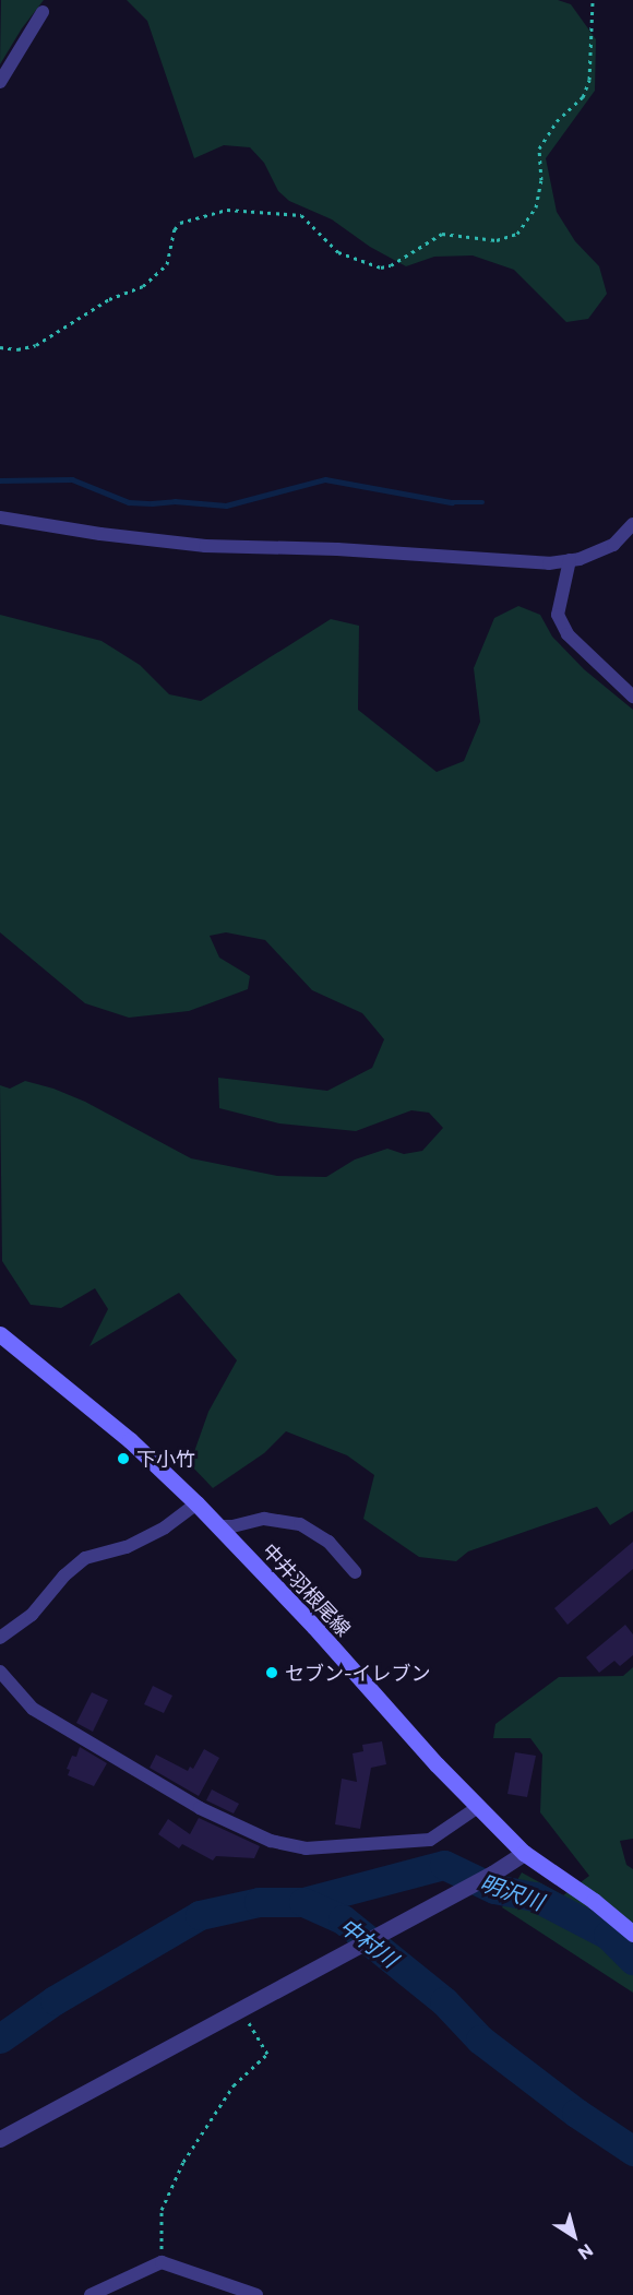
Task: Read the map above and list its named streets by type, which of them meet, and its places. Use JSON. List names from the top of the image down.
{
  "streets": {
    "main road": ["中井羽根尾線"]
  },
  "water": ["明沢川", "中村川"],
  "places": ["下小竹", "セブン-イレブン"],
  "north": "bottom right"
}
